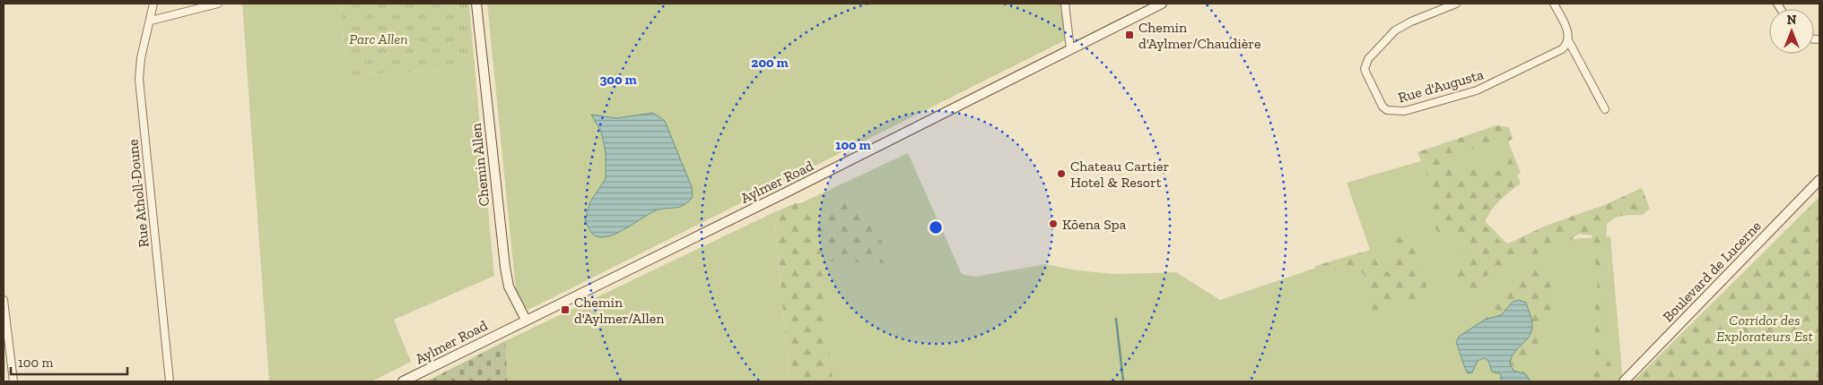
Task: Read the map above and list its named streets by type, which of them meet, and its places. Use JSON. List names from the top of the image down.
{
  "streets": {
    "main road": ["Chemin Allen", "Aylmer Road", "Boulevard de Lucerne"],
    "street": ["Rue d'Augusta", "Rue Atholl-Doune"]
  },
  "crossings": [
    ["Chemin Allen", "Aylmer Road"]
  ],
  "parks": ["Parc Allen", "Corridor des Explorateurs Est"],
  "places": {
    "transit": ["Chemin d'Aylmer/Chaudière", "Chemin d'Aylmer/Allen"],
    "other": ["Chateau Cartier Hotel & Resort", "Kōena Spa"]
  },
  "scale_bar": "100 m",
  "north": "top",
  "rings": ["200 m", "300 m", "100 m"]
}
